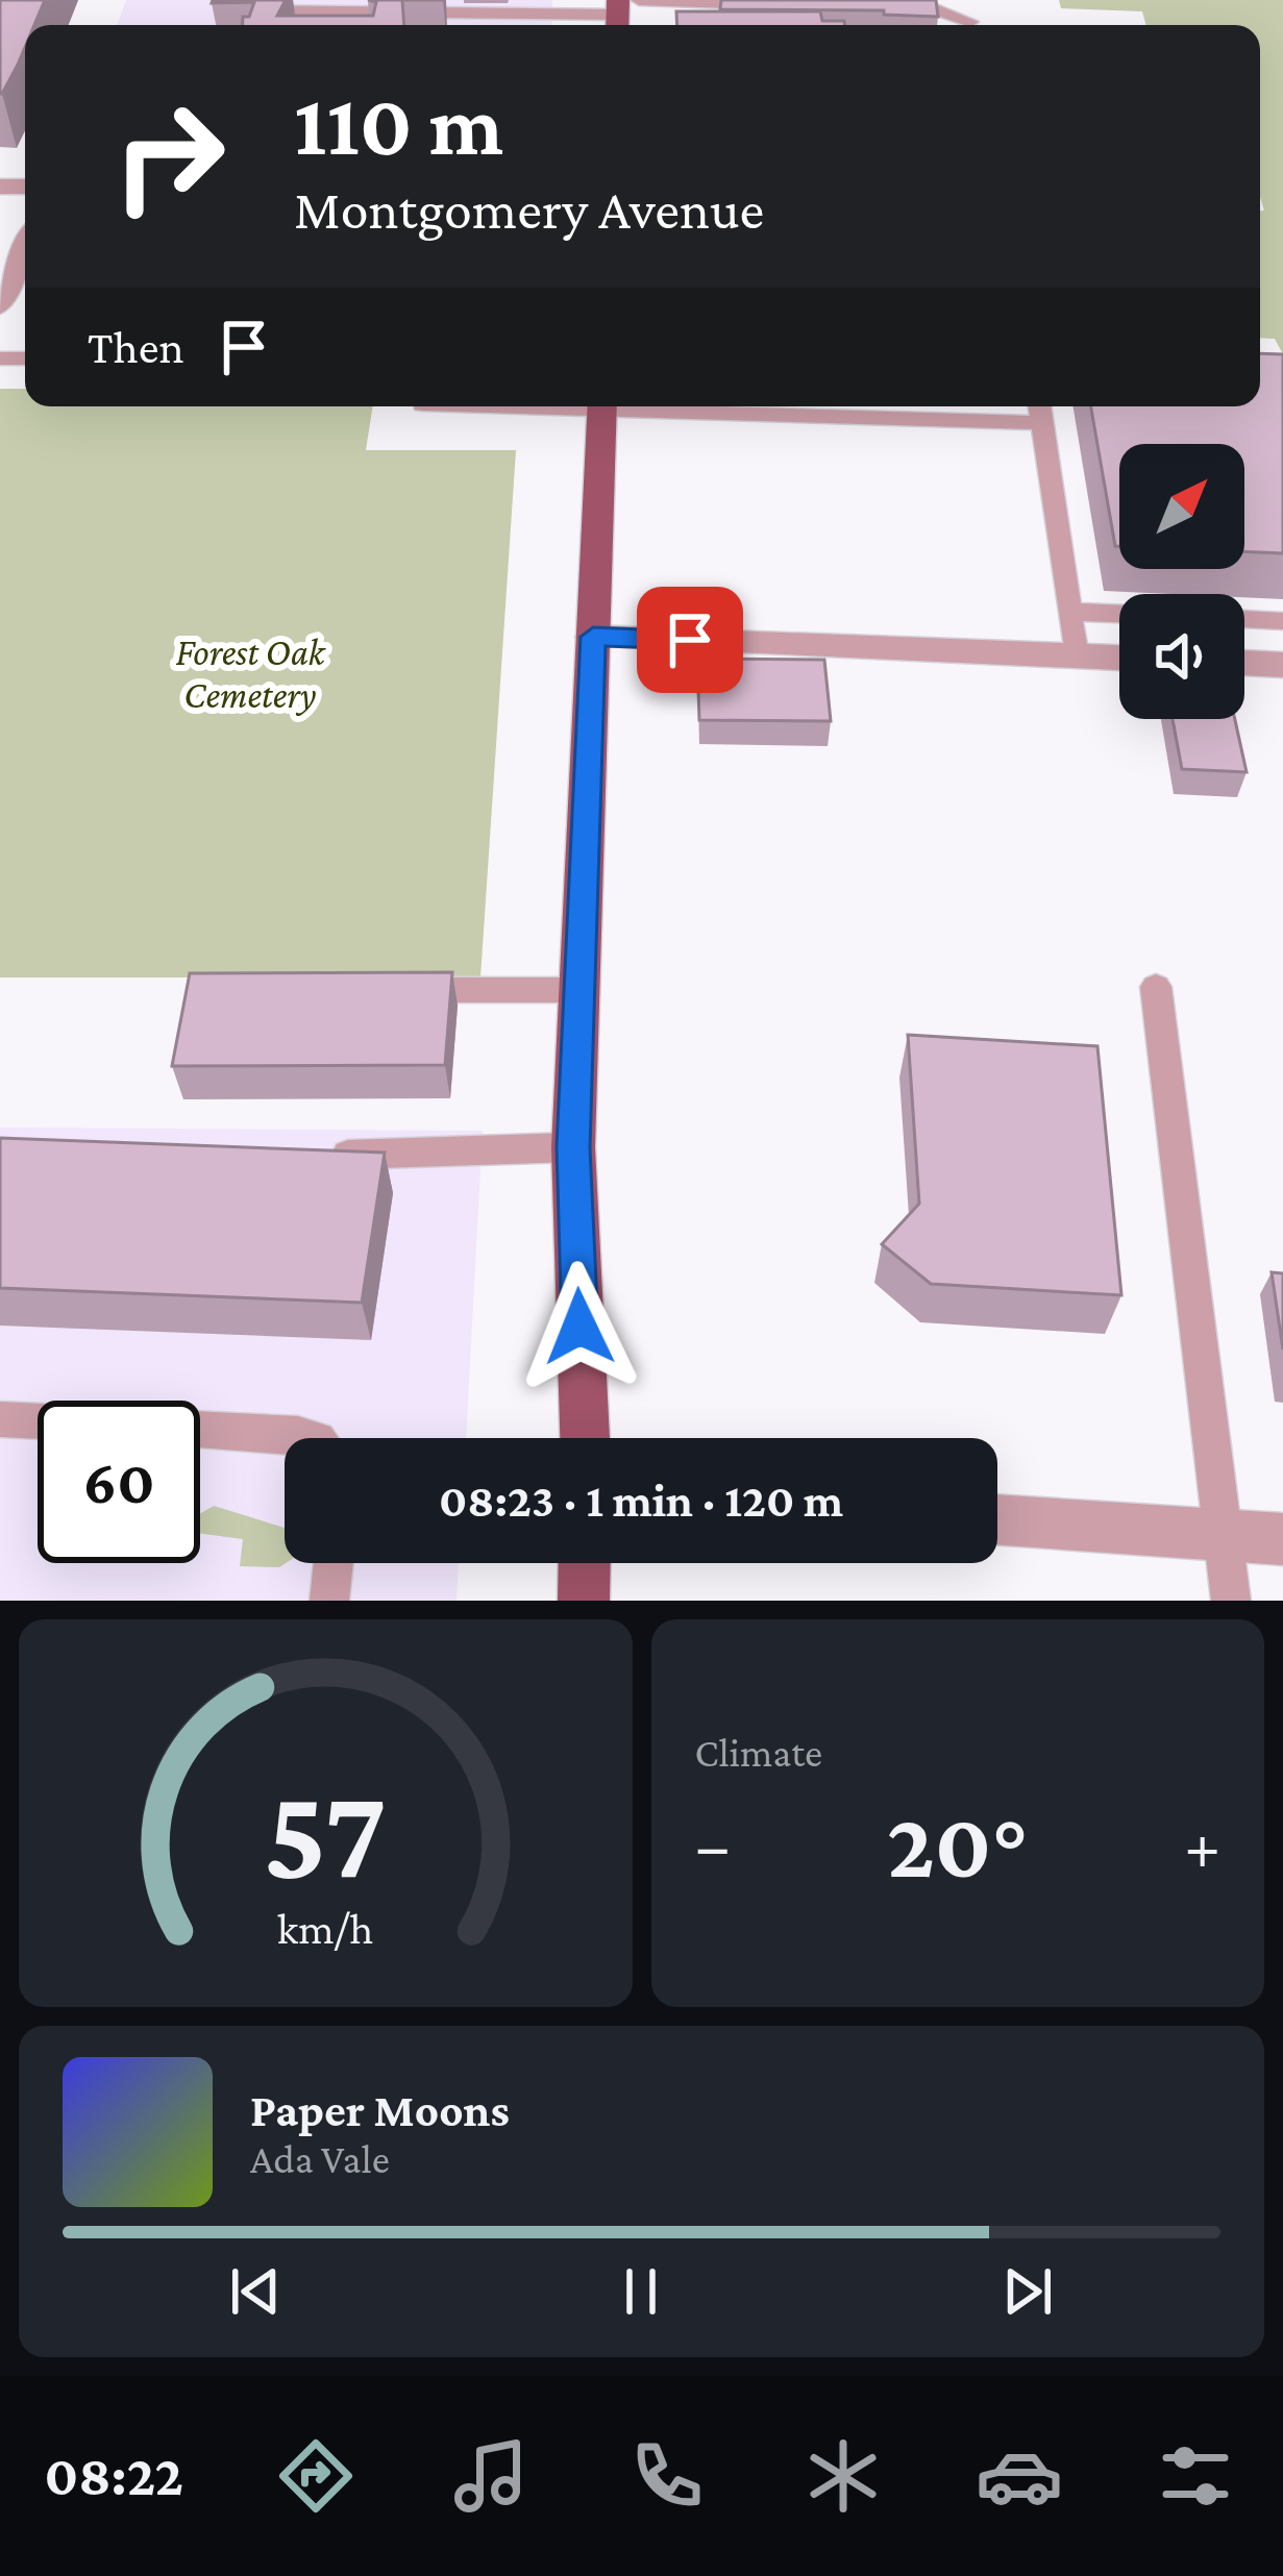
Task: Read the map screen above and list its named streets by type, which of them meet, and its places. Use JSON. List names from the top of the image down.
{
  "parks": ["Forest Oak Cemetery"],
  "north": "top right",
  "page": {
    "turn": ["110 m", "Montgomery Avenue"],
    "then": "Then",
    "limit": "60",
    "trip": "08:23 · 1 min · 120 m",
    "tile": "Climate",
    "heat": ["−", "20°", "+"],
    "song": ["Paper Moons", "Ada Vale"],
    "tabs": "08:22",
    "gauge": ["57", "km/h"]
  }
}
